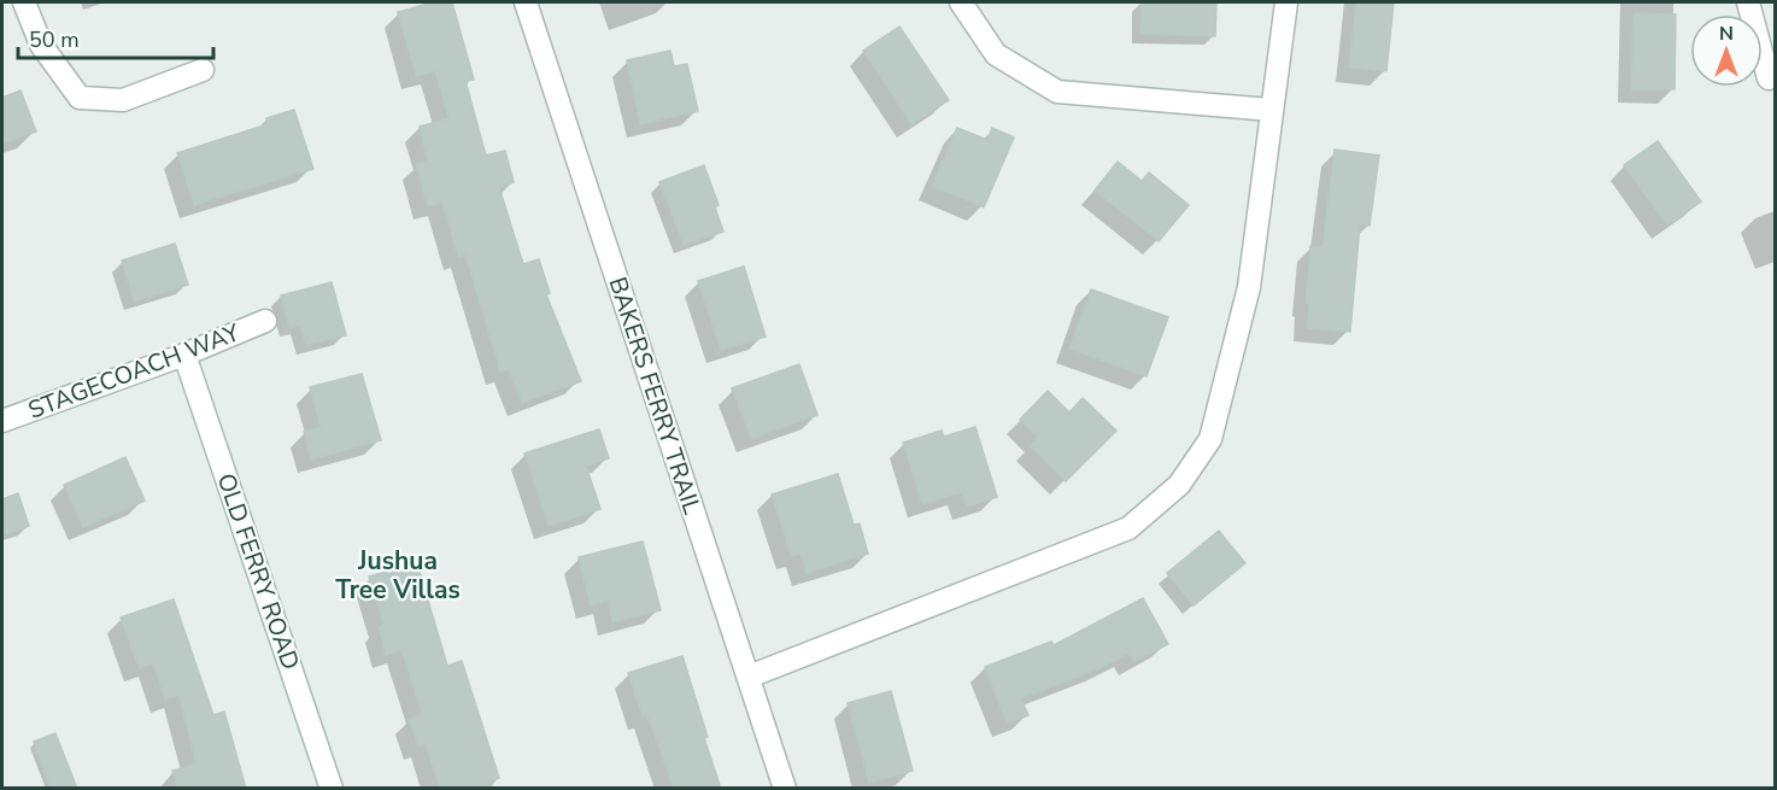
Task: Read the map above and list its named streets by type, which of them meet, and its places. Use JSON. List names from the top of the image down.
{
  "streets": {
    "street": ["STAGECOACH WAY", "BAKERS FERRY TRAIL", "OLD FERRY ROAD"]
  },
  "crossings": [
    ["STAGECOACH WAY", "OLD FERRY ROAD"]
  ],
  "districts": ["Jushua Tree Villas"],
  "scale_bar": "50 m",
  "north": "top"
}
